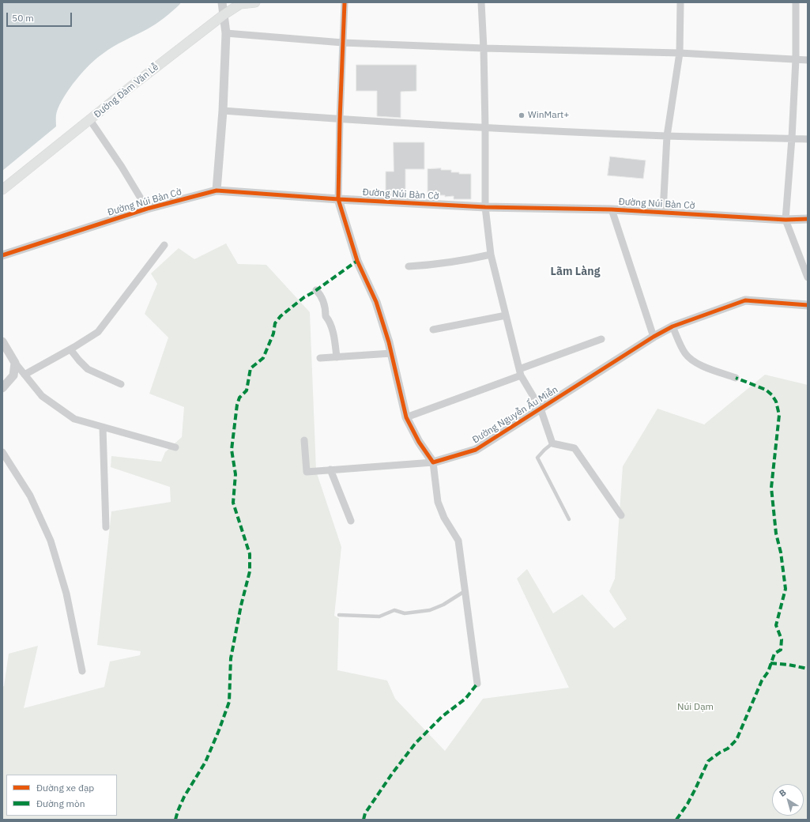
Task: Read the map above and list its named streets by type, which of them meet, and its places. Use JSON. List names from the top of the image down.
{
  "streets": {
    "main road": ["Đường Đàm Văn Lễ"],
    "street": ["Đường Núi Bàn Cờ", "Đường Nguyễn Ấu Miễn"]
  },
  "districts": ["Lãm Làng"],
  "parks": ["Núi Dạm"],
  "places": ["WinMart+"],
  "legend": ["Đường xe đạp", "Đường mòn"],
  "scale_bar": "50 m",
  "north": "top left"
}
